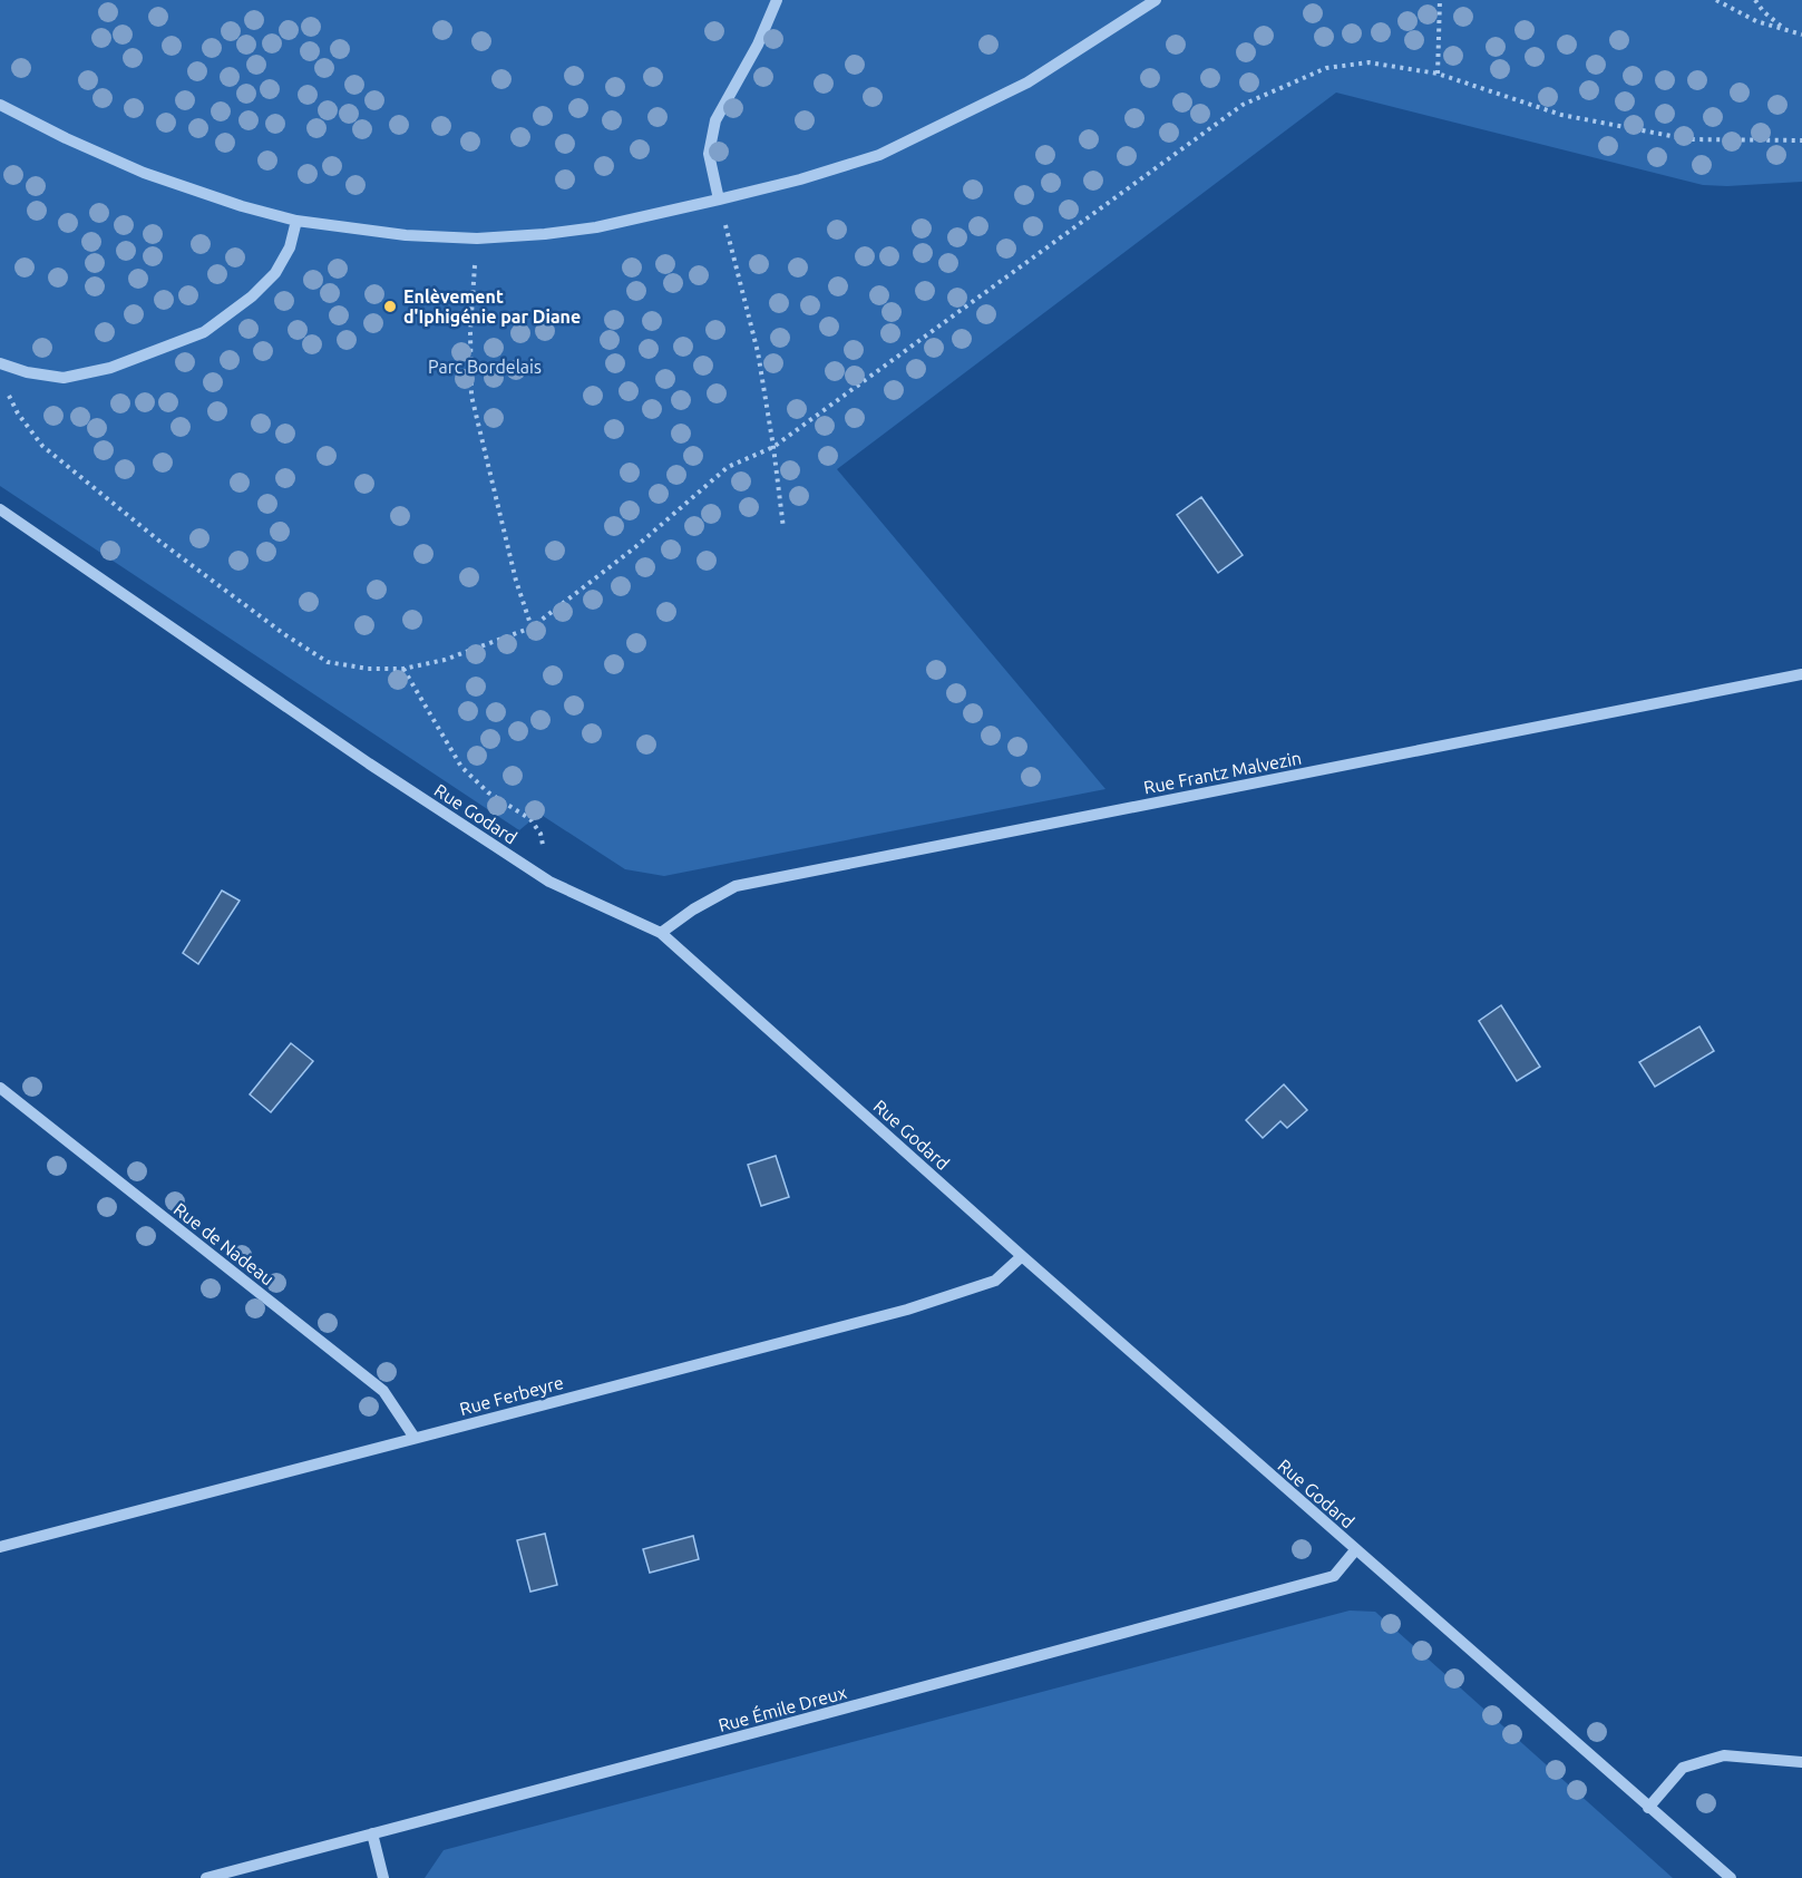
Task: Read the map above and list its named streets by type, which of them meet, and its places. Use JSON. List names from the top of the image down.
{
  "streets": {
    "street": [
      "Rue Frantz Malvezin",
      "Rue Godard",
      "Rue de Nadeau",
      "Rue Ferbeyre",
      "Rue Émile Dreux"
    ]
  },
  "crossings": [
    ["Rue Frantz Malvezin", "Rue Godard"],
    ["Rue Godard", "Rue Ferbeyre"],
    ["Rue Godard", "Rue Émile Dreux"],
    ["Rue de Nadeau", "Rue Ferbeyre"]
  ],
  "parks": ["Parc Bordelais"],
  "places": ["Enlèvement d'Iphigénie par Diane"]
}
